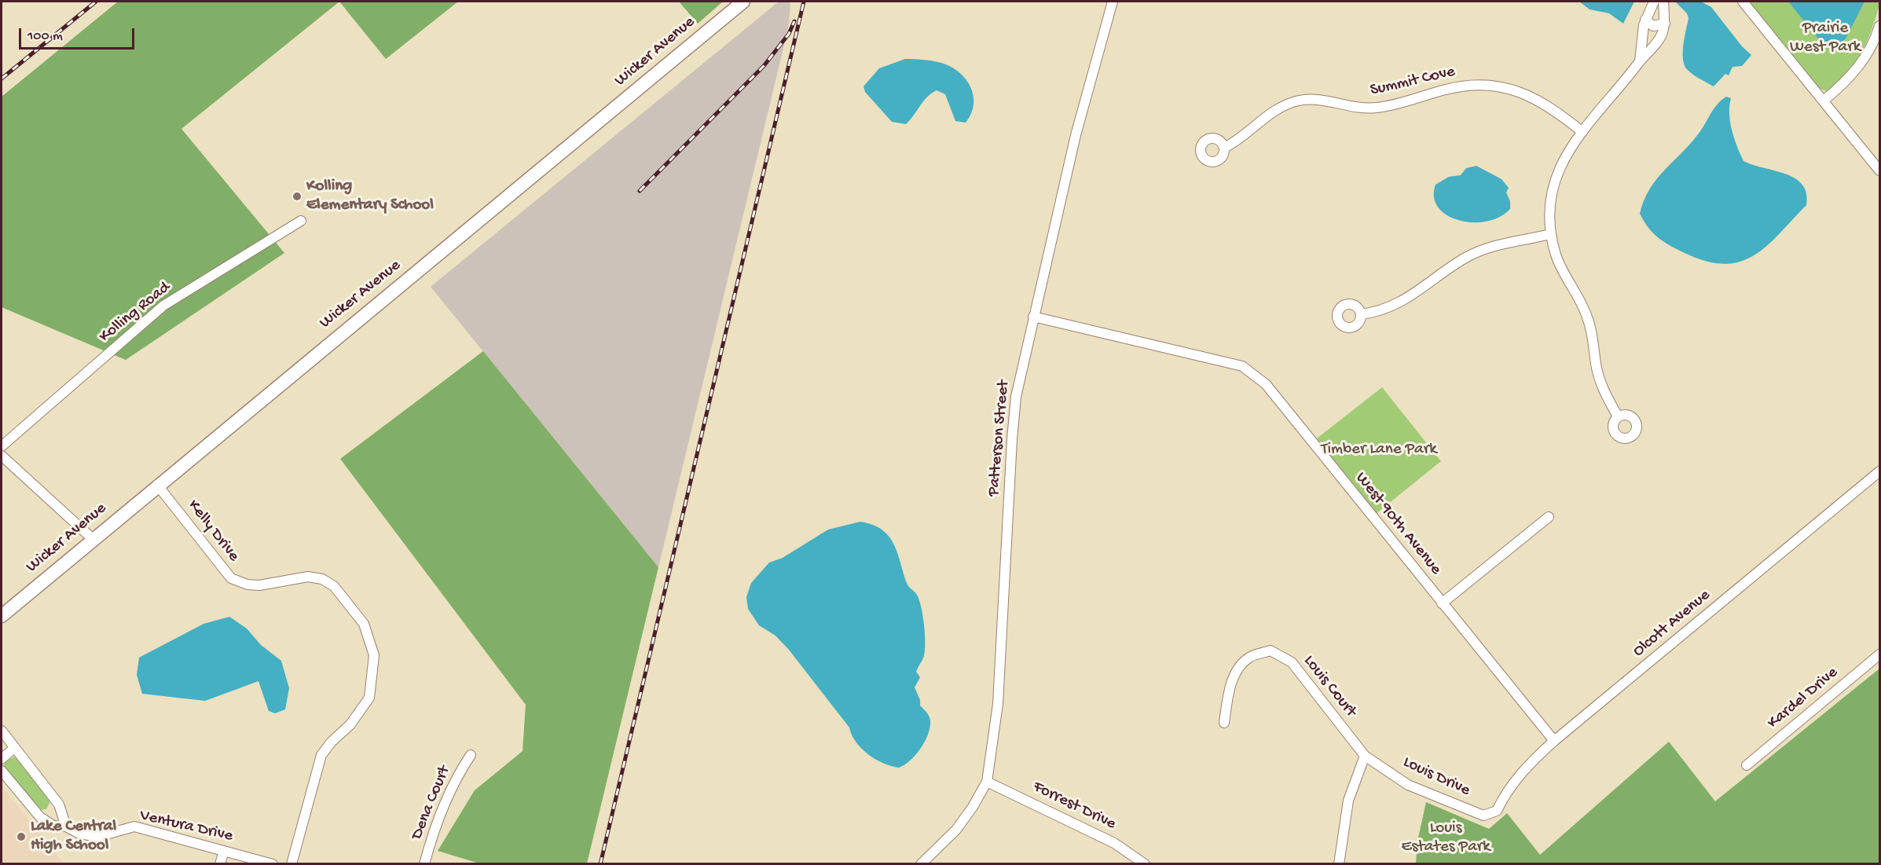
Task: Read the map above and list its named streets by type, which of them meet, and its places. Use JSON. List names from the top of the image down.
{
  "streets": {
    "highway": ["Wicker Avenue"],
    "street": [
      "Summit Cove",
      "Kolling Road",
      "Patterson Street",
      "West 90th Avenue",
      "Kelly Drive",
      "Olcott Avenue",
      "Louis Court",
      "Kardel Drive",
      "Louis Drive",
      "Dena Court",
      "Forrest Drive",
      "Ventura Drive"
    ]
  },
  "crossings": [
    ["Wicker Avenue", "Kelly Drive"],
    ["Patterson Street", "West 90th Avenue"],
    ["Patterson Street", "Forrest Drive"],
    ["West 90th Avenue", "Olcott Avenue"],
    ["Olcott Avenue", "Louis Drive"],
    ["Louis Court", "Louis Drive"]
  ],
  "parks": ["Prairie West Park", "Timber Lane Park", "Louis Estates Park"],
  "places": ["Kolling Elementary School", "Lake Central High School"],
  "scale_bar": "100 m"
}
